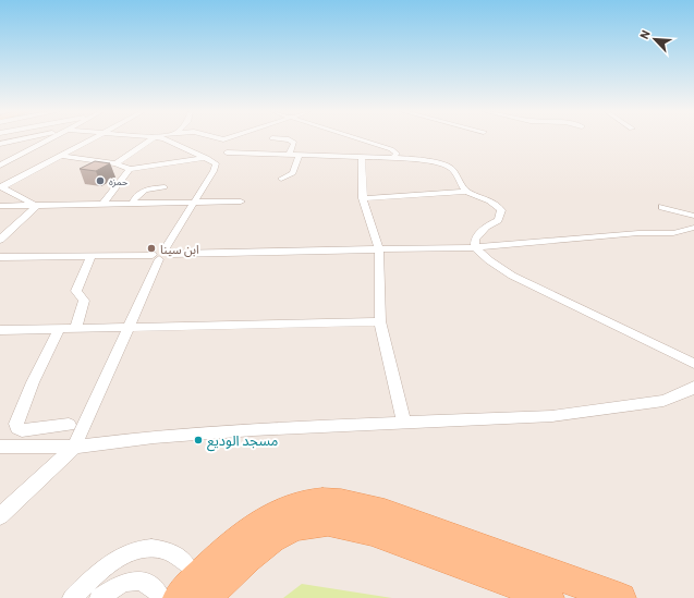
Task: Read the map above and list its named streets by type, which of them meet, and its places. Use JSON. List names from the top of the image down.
{
  "places": ["حمزه", "ابن سينا", "مسجد الوديع"],
  "north": "top left"
}
